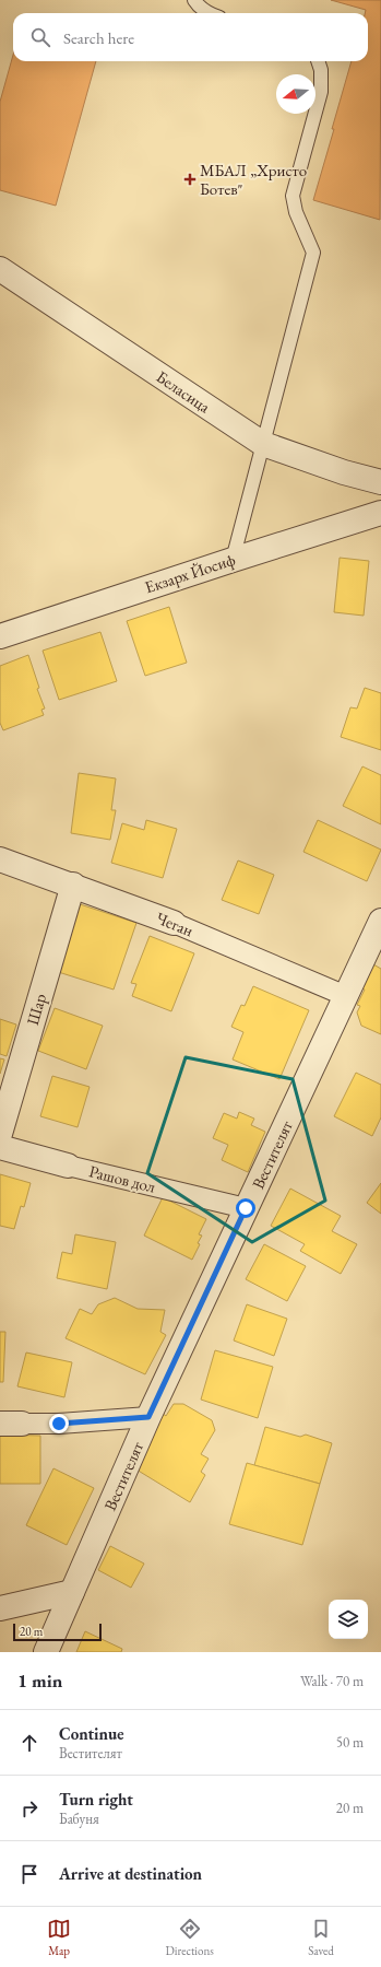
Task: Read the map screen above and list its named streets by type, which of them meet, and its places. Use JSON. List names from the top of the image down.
{
  "streets": {
    "street": [
      "Беласица",
      "Екзарх Йосиф",
      "Чеган",
      "Шар",
      "Вестителят",
      "Рашов дол"
    ]
  },
  "crossings": [
    ["Чеган", "Шар"],
    ["Чеган", "Вестителят"],
    ["Вестителят", "Рашов дол"]
  ],
  "places": {
    "health": ["МБАЛ „Христо Ботев\""]
  },
  "scale_bar": "20 m",
  "north": "left",
  "page": {
    "search": "Search here",
    "scale": "20 m",
    "heading": ["1 min", "Walk · 70 m"],
    "list": [
      ["Continue", "Вестителят", "50 m"],
      ["Turn right", "Бабуня", "20 m"],
      "Arrive at destination"
    ],
    "nav": ["Map", "Directions", "Saved"]
  }
}
